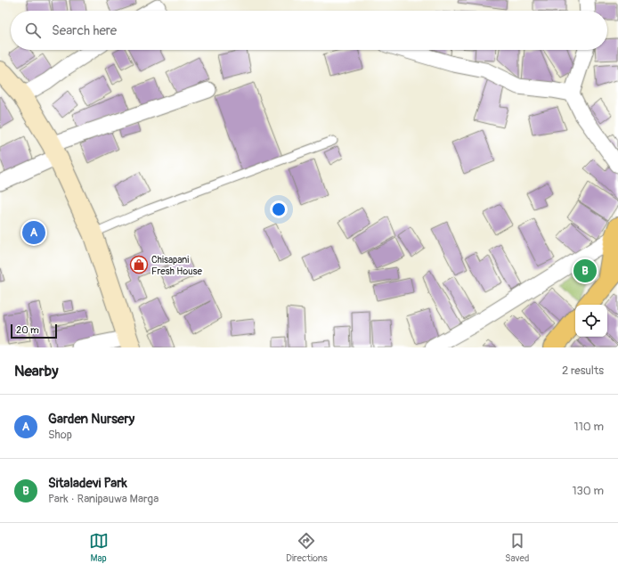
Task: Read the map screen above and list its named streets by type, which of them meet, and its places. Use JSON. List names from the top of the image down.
{
  "places": {
    "shop": ["Chisapani Fresh House"]
  },
  "scale_bar": "20 m",
  "page": {
    "search": "Search here",
    "pins": ["A", "B"],
    "scale": "20 m",
    "heading": ["Nearby", "2 results"],
    "list": [
      {
        "mark": "A",
        "name": "Garden Nursery",
        "note": "Shop",
        "value": "110 m"
      },
      {
        "mark": "B",
        "name": "Sitaladevi Park",
        "note": "Park · Ranipauwa Marga",
        "value": "130 m"
      }
    ],
    "nav": ["Map", "Directions", "Saved"]
  }
}
